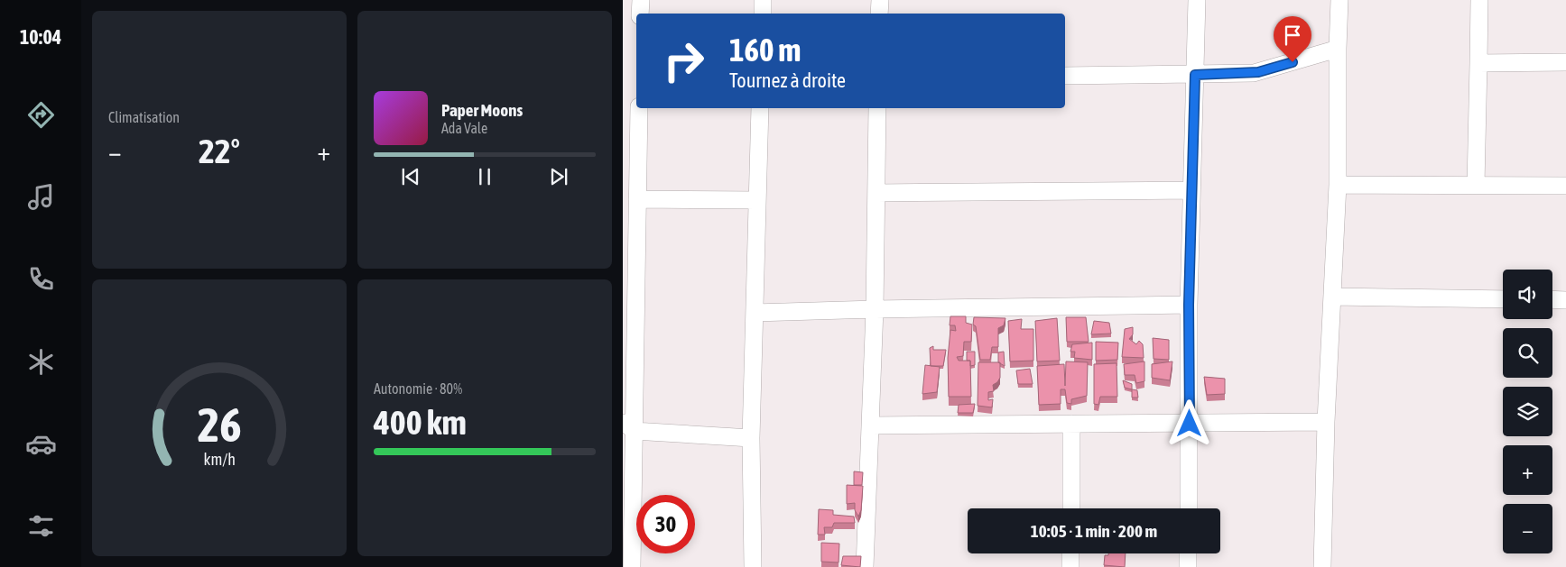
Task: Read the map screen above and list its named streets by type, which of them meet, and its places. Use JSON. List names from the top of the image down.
{
  "page": {
    "tabs": "10:04",
    "tile": [
      "Climatisation",
      ["Autonomie · 80%", "400 km"]
    ],
    "turn": ["160 m", "Tournez à droite"],
    "song": ["Paper Moons", "Ada Vale"],
    "heat": ["−", "22°", "+"],
    "map_buttons": ["+", "−"],
    "limit": "30",
    "trip": "10:05 · 1 min · 200 m",
    "gauge": ["26", "km/h"]
  }
}
